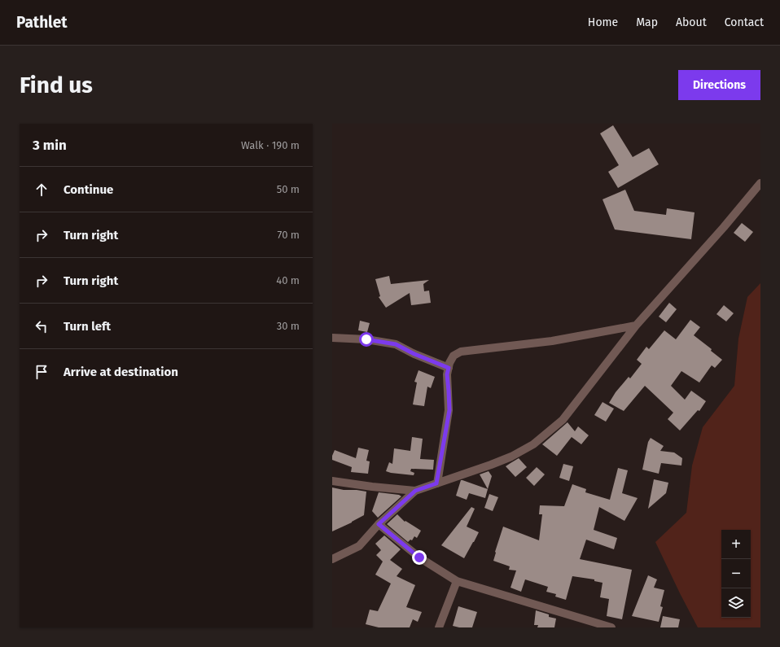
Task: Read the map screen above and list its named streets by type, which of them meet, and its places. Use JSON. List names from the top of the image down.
{
  "page": {
    "header": "Pathlet",
    "nav": [
      "Home",
      "Map",
      "About",
      "Contact"
    ],
    "buttons": "Directions",
    "title": "Find us",
    "heading": ["3 min", "Walk · 190 m"],
    "list": [
      ["Continue", "50 m"],
      ["Turn right", "70 m"],
      ["Turn right", "40 m"],
      ["Turn left", "30 m"],
      "Arrive at destination"
    ],
    "map_buttons": ["+", "−"]
  }
}
